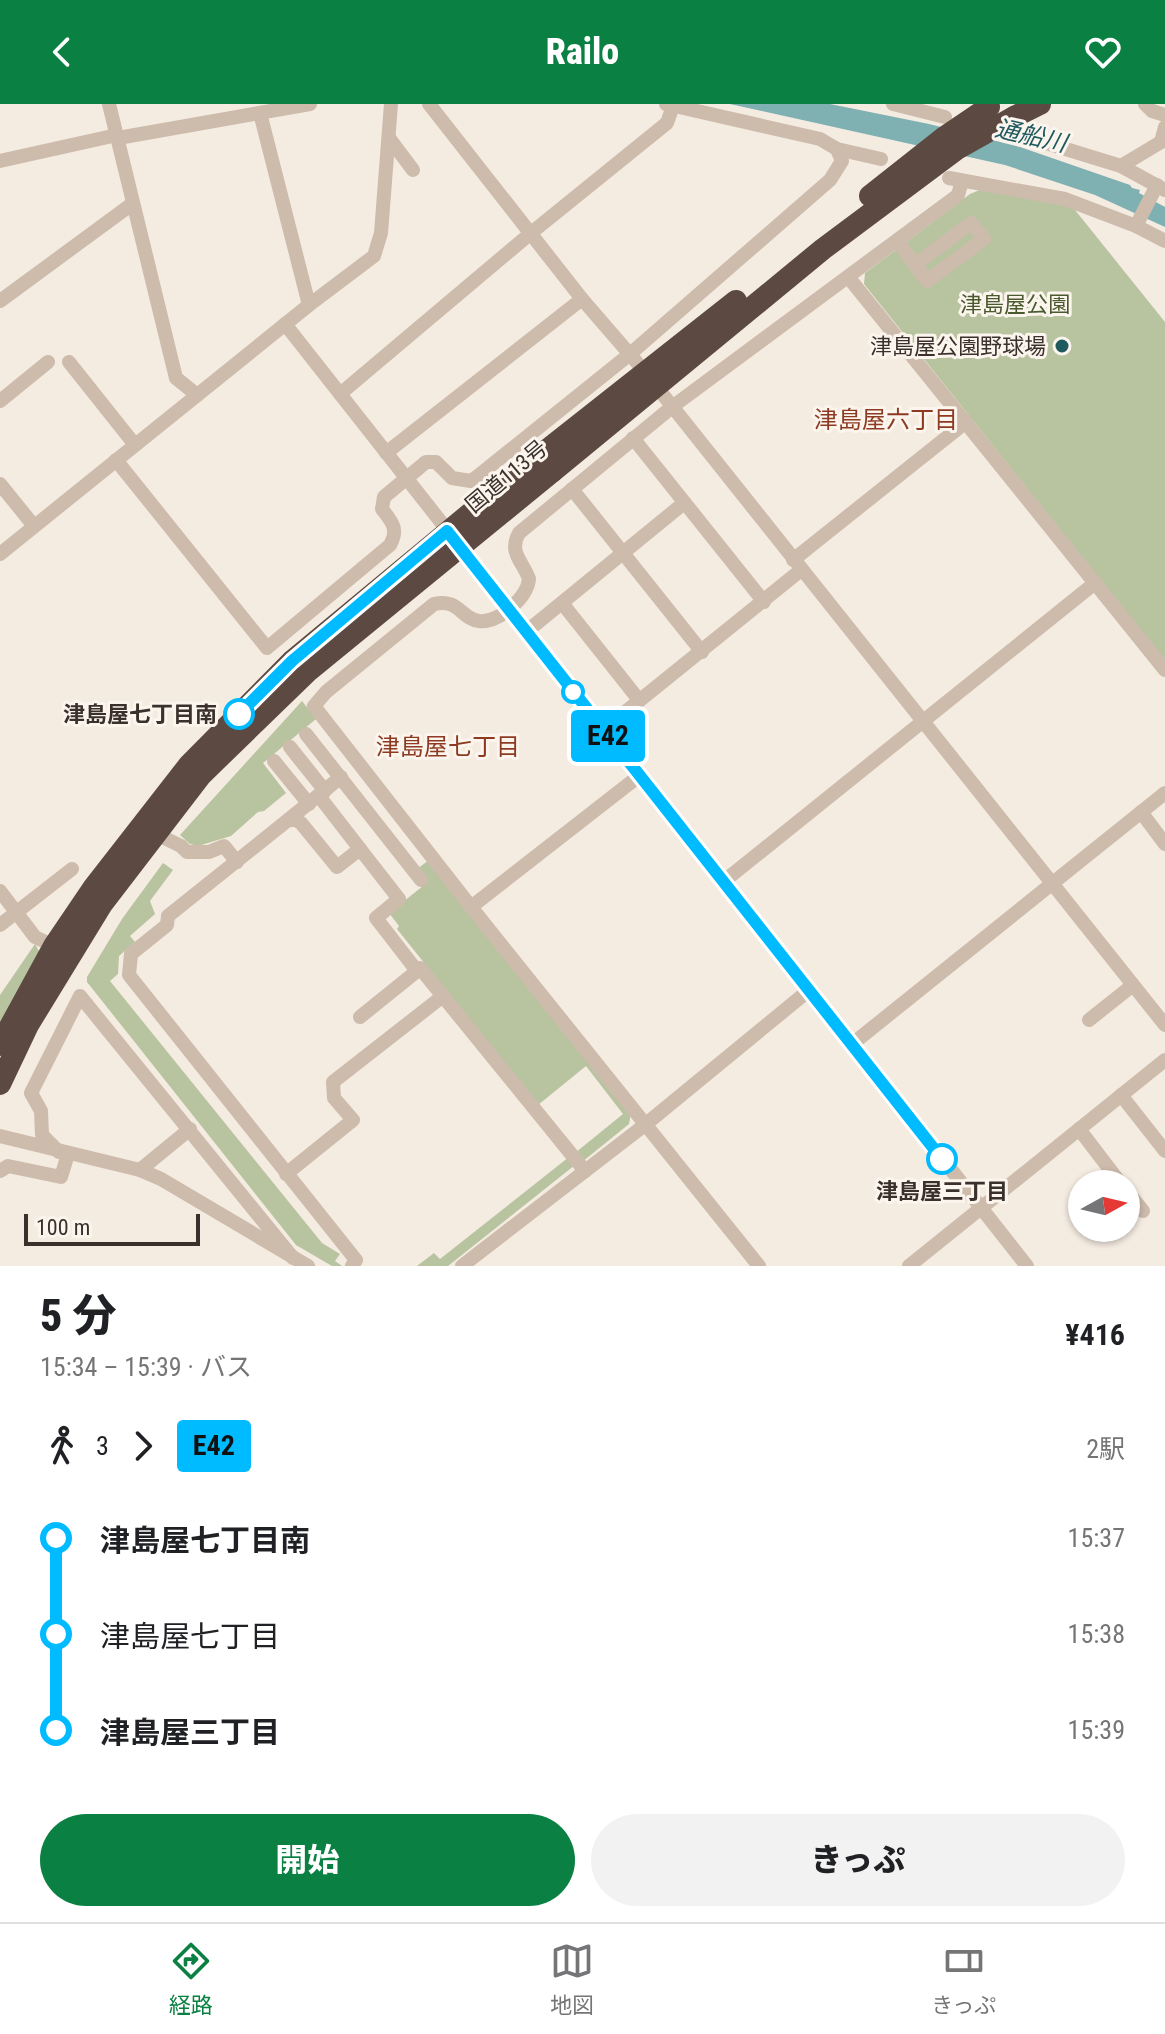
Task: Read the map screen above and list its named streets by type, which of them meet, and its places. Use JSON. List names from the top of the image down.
{
  "streets": {
    "highway": ["国道113号"]
  },
  "districts": ["津島屋六丁目", "津島屋七丁目"],
  "water": ["通船川"],
  "parks": ["津島屋公園"],
  "places": ["津島屋公園野球場", "津島屋七丁目南", "津島屋三丁目"],
  "lines": ["bus line E42"],
  "scale_bar": "100 m",
  "north": "right",
  "page": {
    "header": "Railo",
    "on_map": "E42",
    "scale": "100 m",
    "heading": ["5 分", "15:34 – 15:39 · バス", "¥416"],
    "legs": ["3", "E42", "2駅"],
    "list": [
      {
        "name": "津島屋七丁目南",
        "value": "15:37"
      },
      {
        "name": "津島屋七丁目",
        "value": "15:38"
      },
      {
        "name": "津島屋三丁目",
        "value": "15:39"
      }
    ],
    "buttons": ["開始", "きっぷ"],
    "tabs": ["経路", "地図", "きっぷ"]
  }
}
